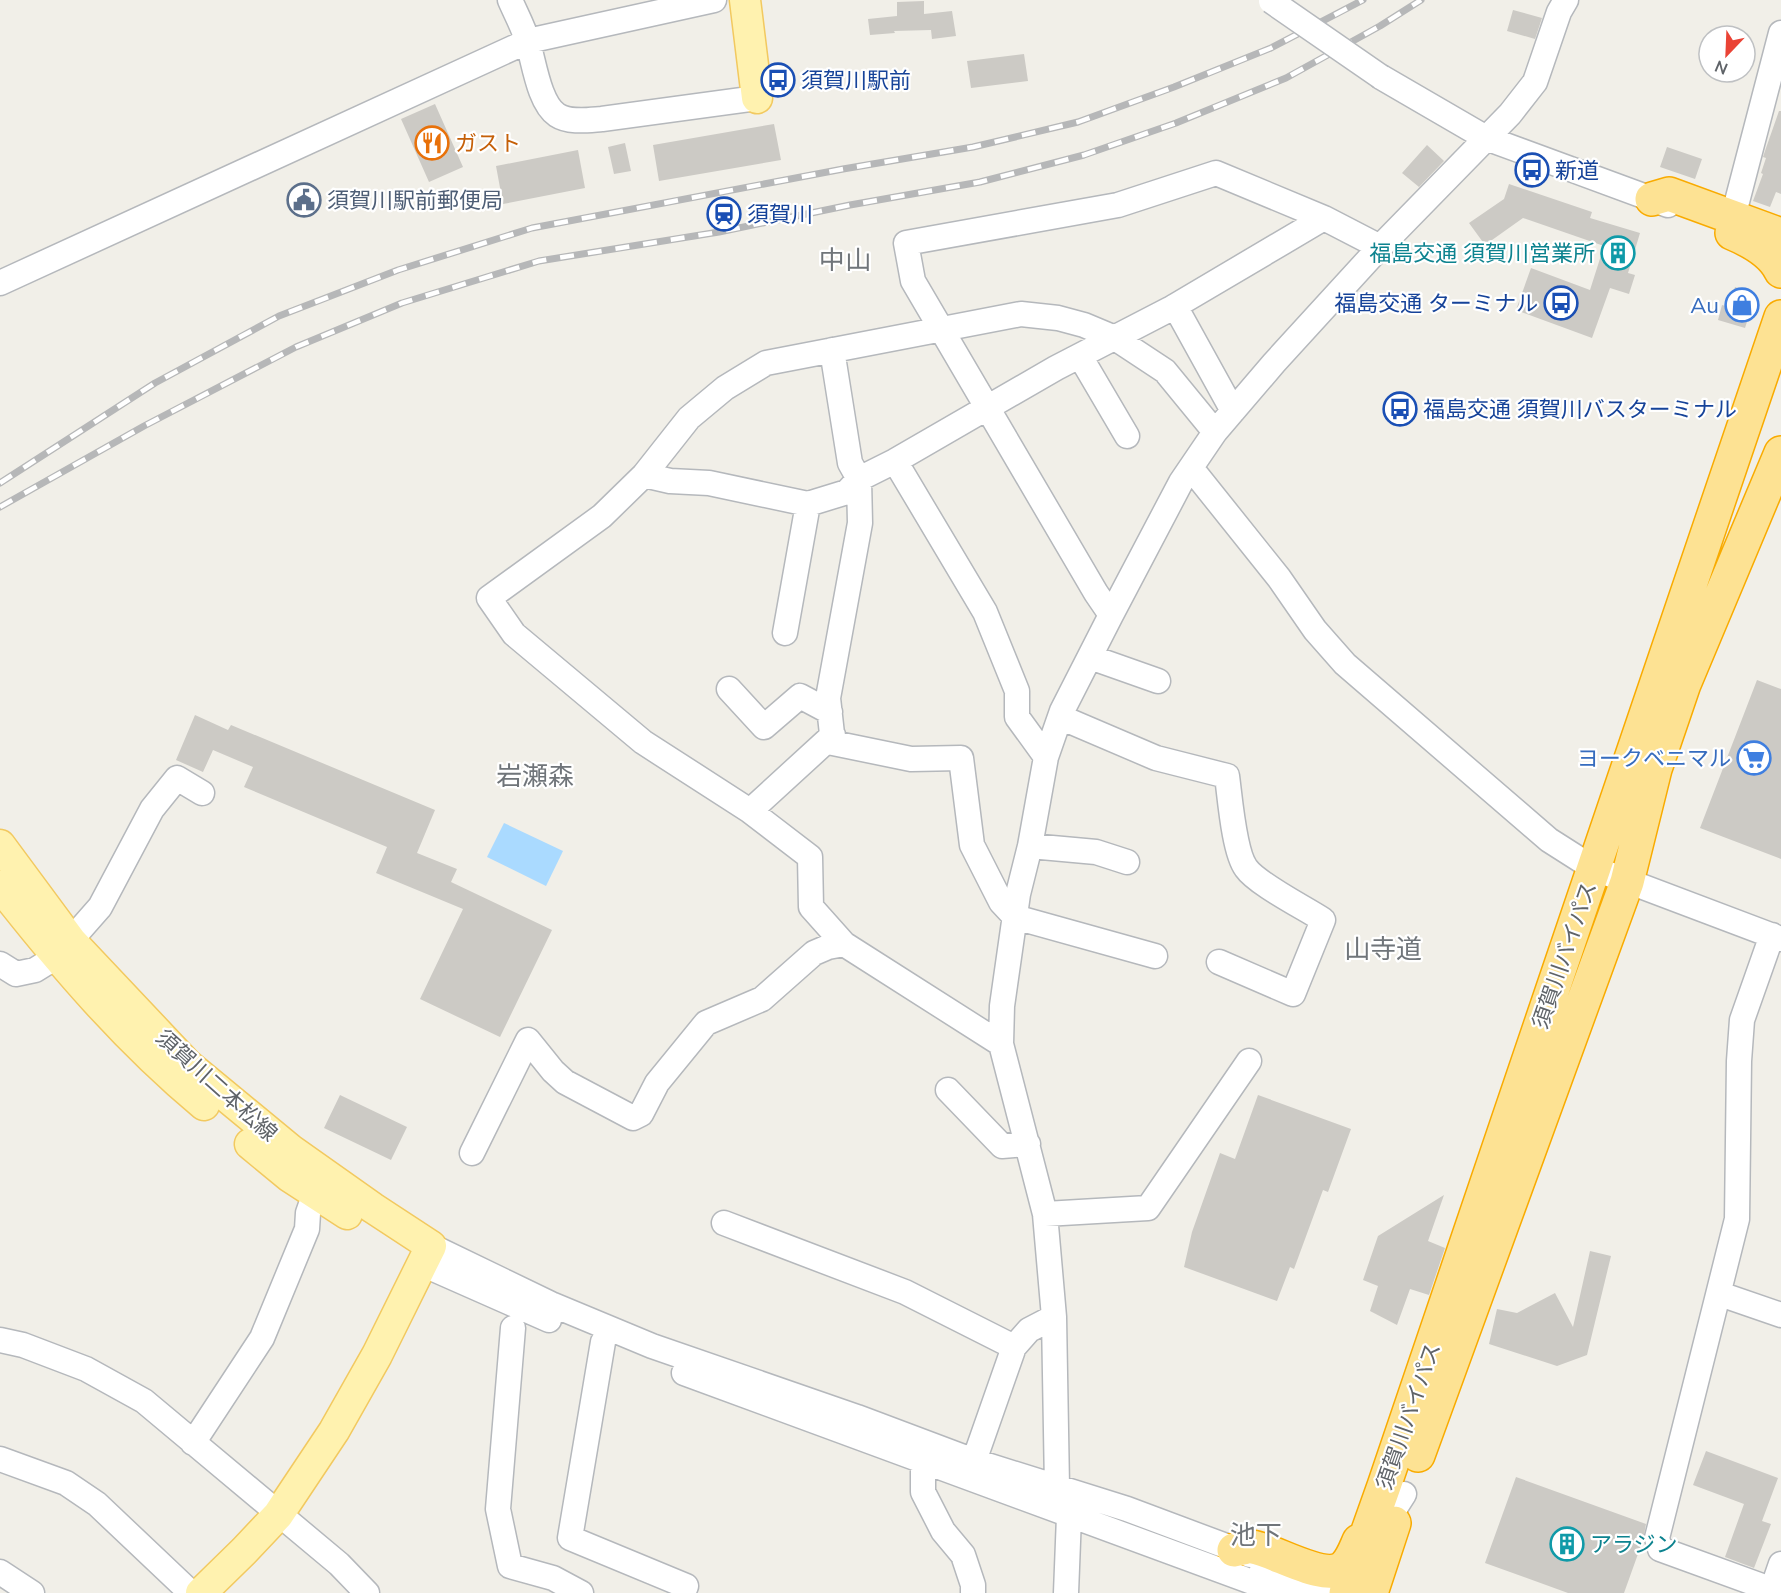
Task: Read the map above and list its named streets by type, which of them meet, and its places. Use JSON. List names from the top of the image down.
{
  "streets": {
    "highway": ["須賀川バイパス"],
    "main road": ["須賀川二本松線"]
  },
  "districts": [
    "中山",
    "岩瀬森",
    "山寺道",
    "池下"
  ],
  "places": {
    "bus stop": [
      "須賀川駅前",
      "新道",
      "福島交通 ターミナル",
      "福島交通 須賀川バスターミナル"
    ],
    "restaurant": ["ガスト"],
    "public building": ["須賀川駅前郵便局"],
    "station": ["須賀川"],
    "building": ["福島交通 須賀川営業所", "アラジン"],
    "shop": ["Au"],
    "supermarket": ["ヨークベニマル"]
  },
  "north": "bottom left"
}
